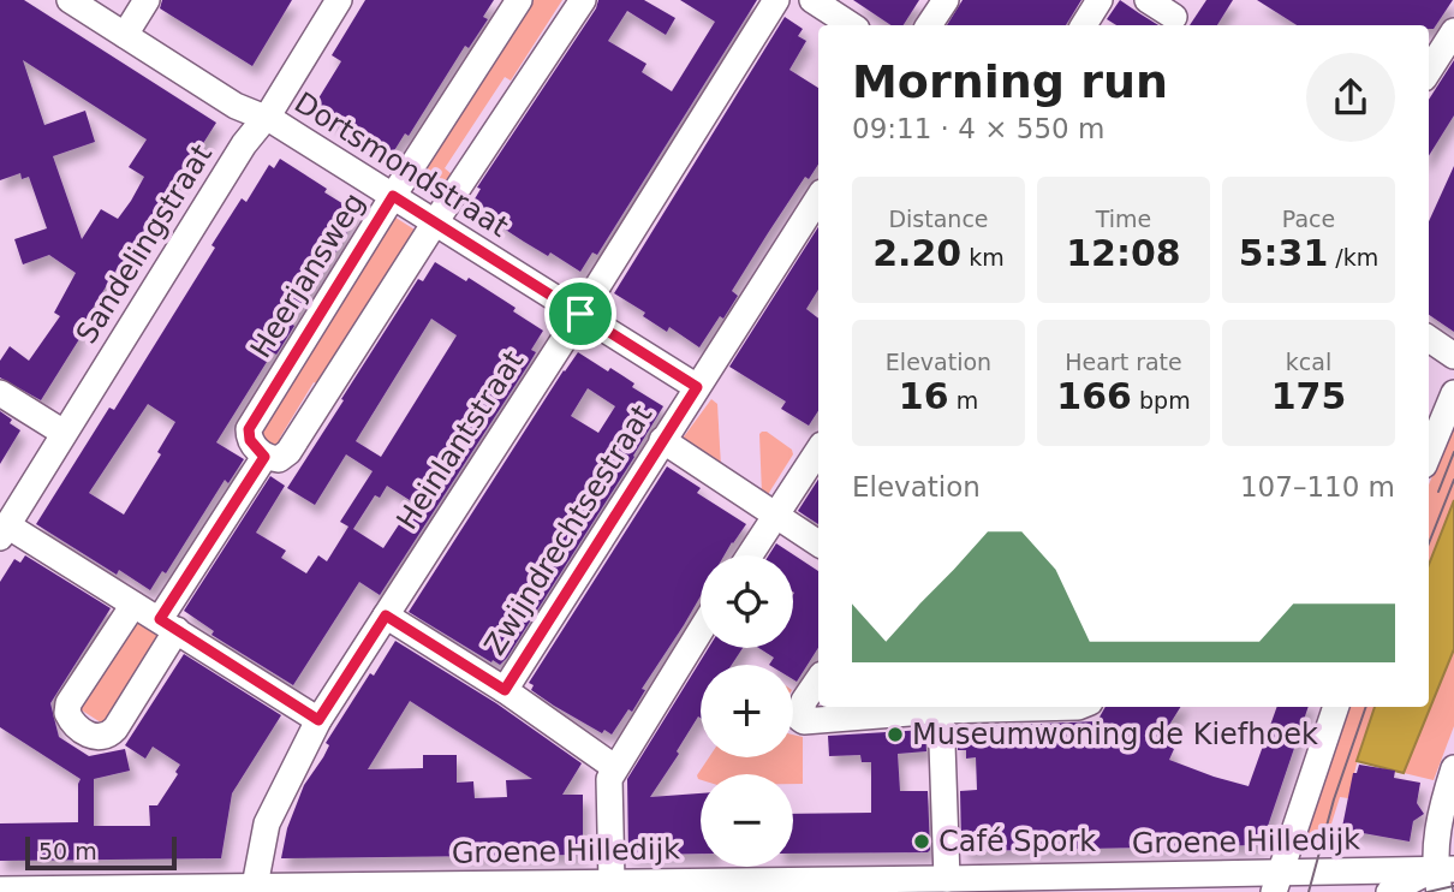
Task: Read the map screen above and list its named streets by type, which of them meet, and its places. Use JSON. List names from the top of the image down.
{
  "streets": {
    "street": [
      "Dortsmondstraat",
      "Sandelingstraat",
      "Heerjansweg",
      "Heinlantstraat",
      "Zwijndrechtsestraat",
      "Groene Hilledijk"
    ]
  },
  "crossings": [
    ["Dortsmondstraat", "Sandelingstraat"],
    ["Dortsmondstraat", "Heerjansweg"],
    ["Dortsmondstraat", "Heinlantstraat"],
    ["Dortsmondstraat", "Zwijndrechtsestraat"],
    ["Heinlantstraat", "Groene Hilledijk"]
  ],
  "places": ["Museumwoning de Kiefhoek", "Café Spork"],
  "scale_bar": "50 m",
  "page": {
    "heading": ["Morning run", "09:11 · 4 × 550 m"],
    "stats": [
      ["Distance", "2.20 km"],
      ["Time", "12:08"],
      ["Pace", "5:31 /km"],
      ["Elevation", "16 m"],
      ["Heart rate", "166 bpm"],
      ["kcal", "175"]
    ],
    "chart": ["Elevation", "107–110 m"],
    "map_buttons": ["+", "−"],
    "scale": "50 m"
  }
}
